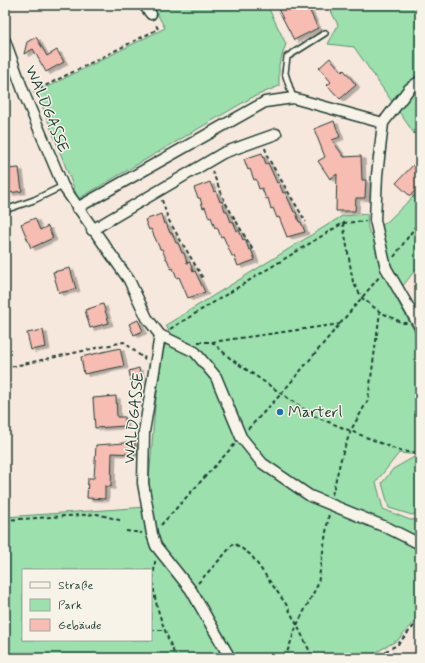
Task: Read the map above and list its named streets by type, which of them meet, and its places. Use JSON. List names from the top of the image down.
{
  "streets": {
    "street": ["WALDGASSE"]
  },
  "places": ["Marterl"],
  "legend": ["Straße", "Park", "Gebäude"]
}
